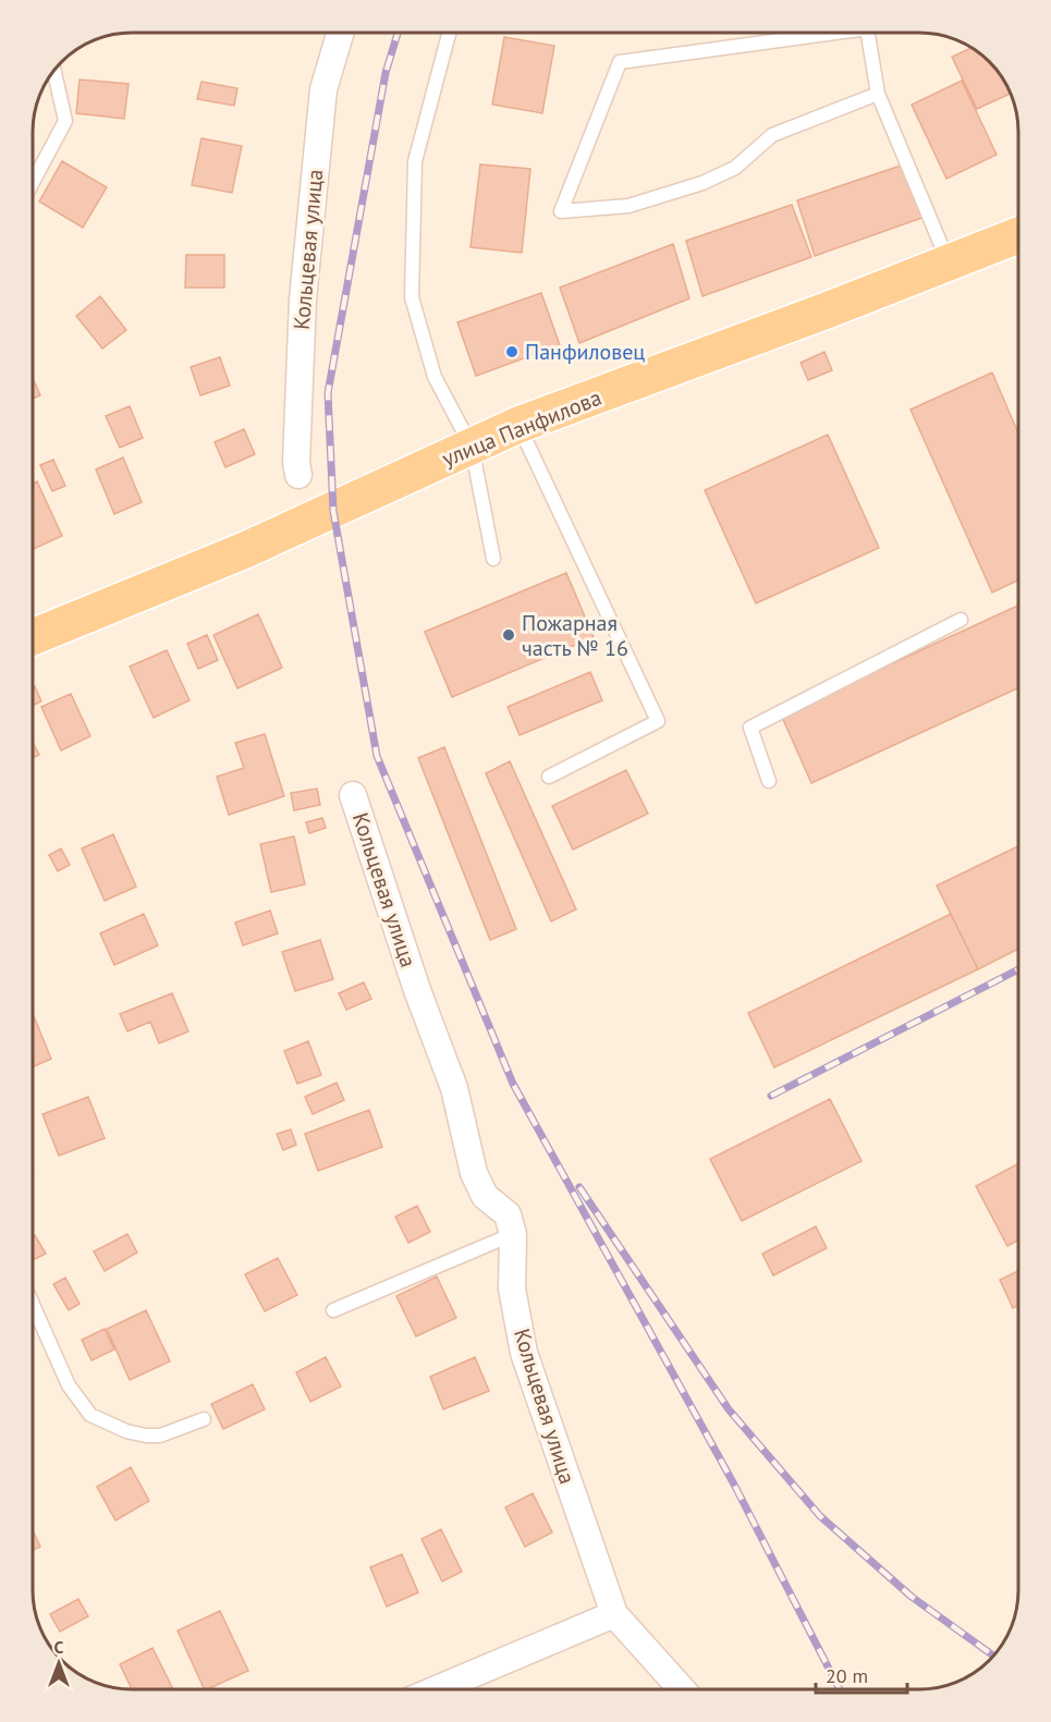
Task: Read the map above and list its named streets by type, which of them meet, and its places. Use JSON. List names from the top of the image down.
{
  "streets": {
    "main road": ["улица Панфилова"],
    "street": ["Кольцевая улица"]
  },
  "places": ["Панфиловец", "Пожарная часть № 16"],
  "scale_bar": "20 m",
  "north": "top"
}
